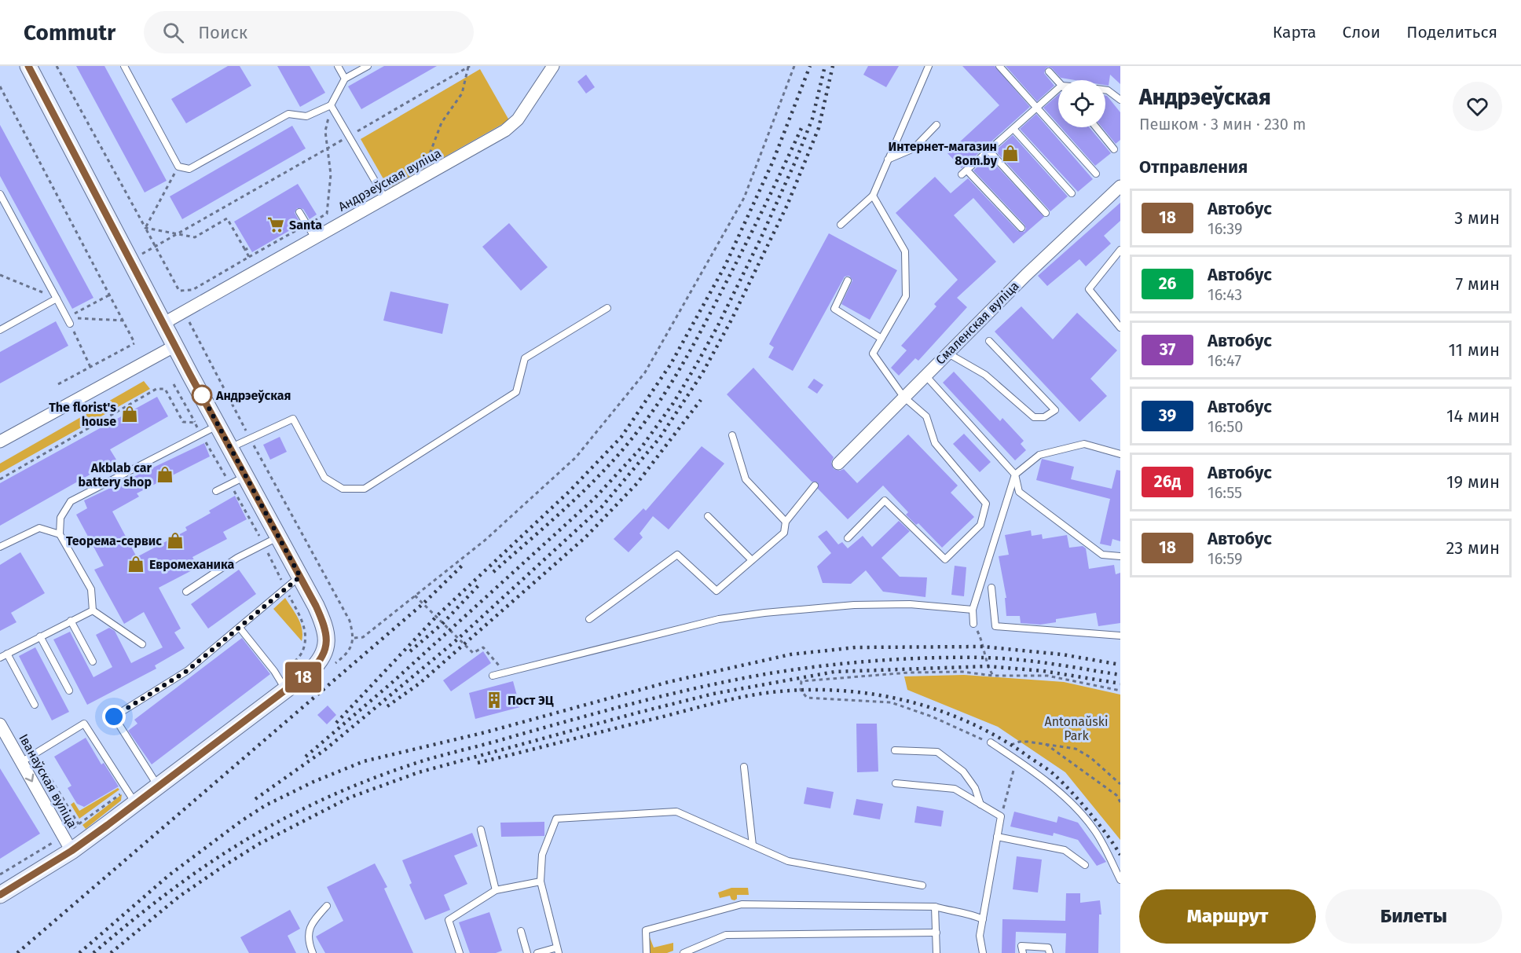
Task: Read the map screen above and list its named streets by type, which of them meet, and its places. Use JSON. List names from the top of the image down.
{
  "streets": {
    "street": ["Андрэеўская вуліца", "Смаленская вуліца", "Іванаўская вуліца"]
  },
  "one_way": ["Іванаўская вуліца"],
  "parks": ["Antonaŭski Park"],
  "places": {
    "shop": [
      "Интернет-магазин 8om.by",
      "The florist's house",
      "Akblab car battery shop",
      "Теорема-сервис",
      "Евромеханика"
    ],
    "supermarket": ["Santa"],
    "other": ["Андрэеўская"],
    "building": ["Пост ЭЦ"]
  },
  "lines": ["bus line 18"],
  "page": {
    "header": "Commutr",
    "search": "Поиск",
    "nav": ["Карта", "Слои", "Поделиться"],
    "on_map": "18",
    "heading": [
      ["Андрэеўская", "Пешком · 3 мин · 230 m"],
      "Отправления"
    ],
    "list": [
      {
        "mark": "18",
        "name": "Автобус",
        "note": "16:39",
        "value": "3 мин"
      },
      {
        "mark": "26",
        "name": "Автобус",
        "note": "16:43",
        "value": "7 мин"
      },
      {
        "mark": "37",
        "name": "Автобус",
        "note": "16:47",
        "value": "11 мин"
      },
      {
        "mark": "39",
        "name": "Автобус",
        "note": "16:50",
        "value": "14 мин"
      },
      {
        "mark": "26д",
        "name": "Автобус",
        "note": "16:55",
        "value": "19 мин"
      },
      {
        "mark": "18",
        "name": "Автобус",
        "note": "16:59",
        "value": "23 мин"
      }
    ],
    "buttons": ["Маршрут", "Билеты"]
  }
}
